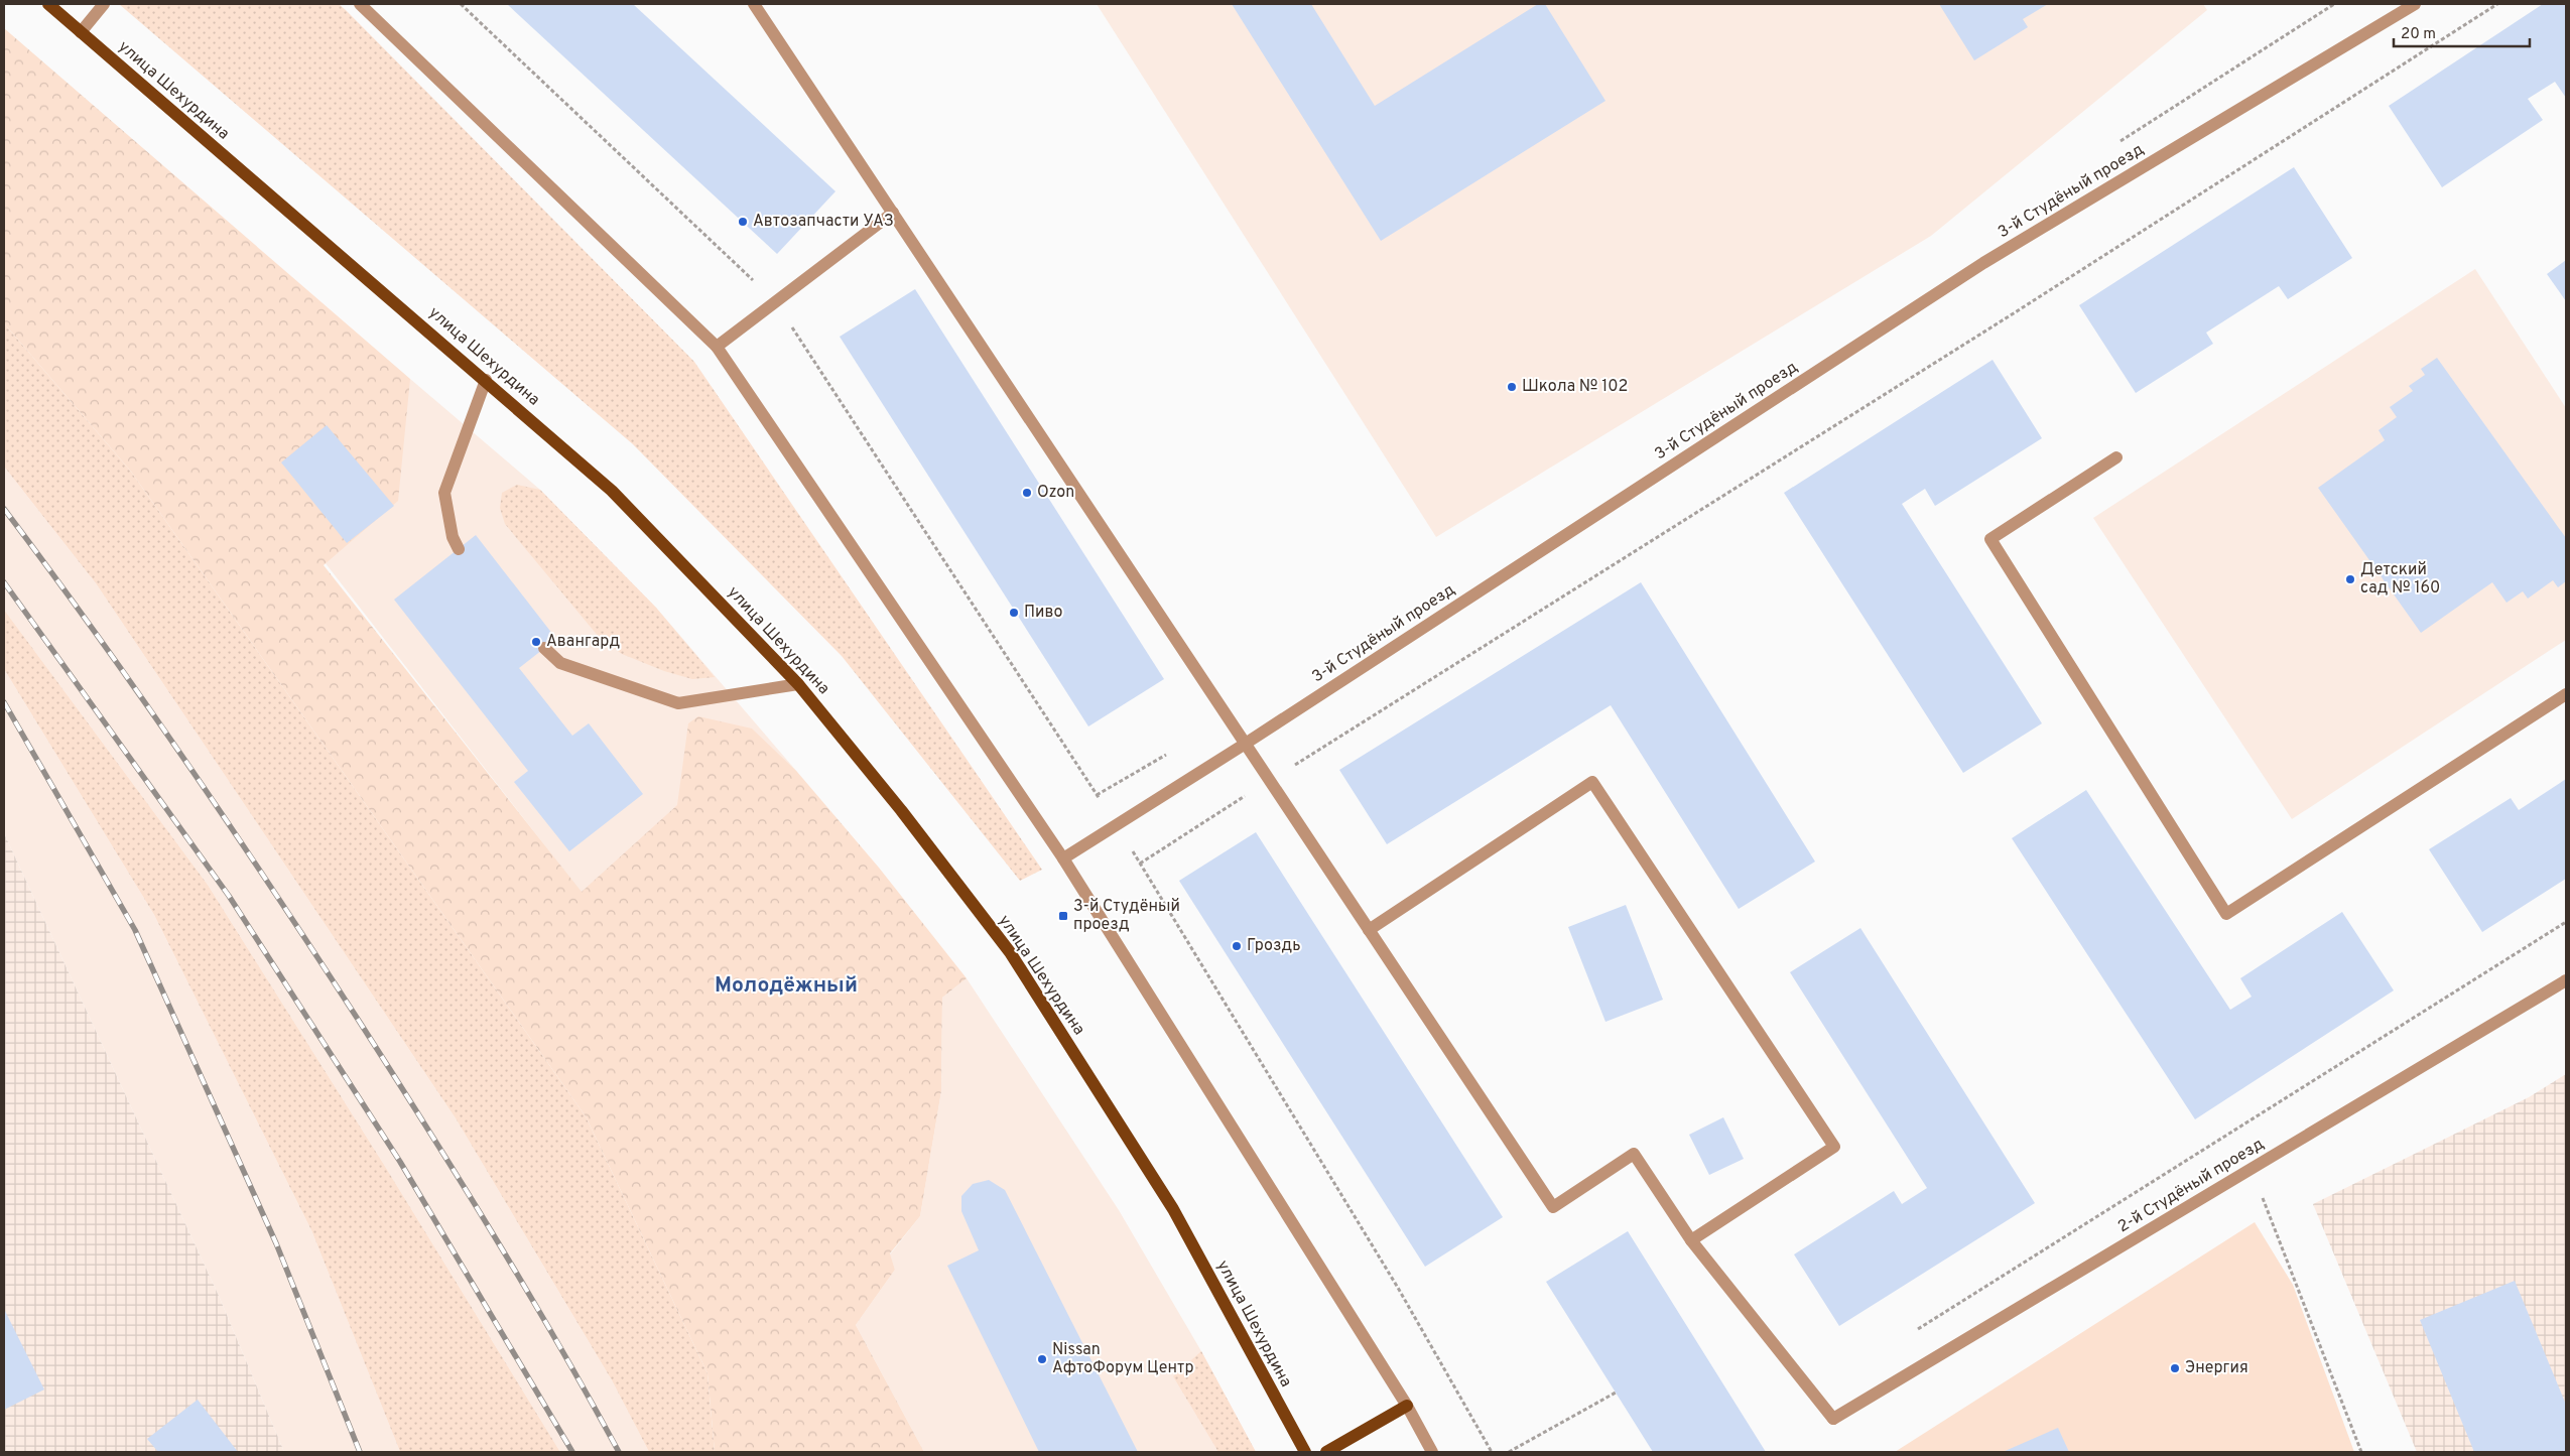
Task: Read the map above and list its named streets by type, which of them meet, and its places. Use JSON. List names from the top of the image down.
{
  "streets": {
    "main road": ["улица Шехурдина"],
    "street": ["3-й Студёный проезд", "2-й Студёный проезд"]
  },
  "districts": ["Молодёжный"],
  "places": {
    "other": [
      "Автозапчасти УАЗ",
      "Школа № 102",
      "Ozon",
      "Детский сад № 160",
      "Пиво",
      "Авангард",
      "Гроздь",
      "Nissan АфтоФорум Центр",
      "Энергия"
    ],
    "transit": ["3-й Студёный проезд"]
  },
  "scale_bar": "20 m"
}
